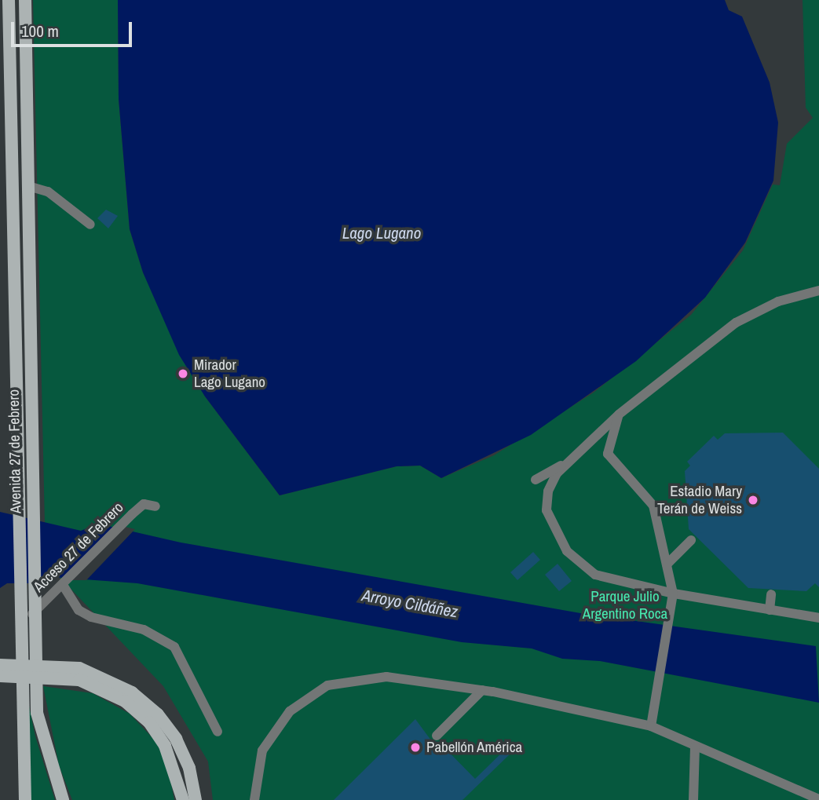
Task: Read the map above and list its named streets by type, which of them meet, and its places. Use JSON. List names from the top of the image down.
{
  "streets": {
    "main road": ["Avenida 27 de Febrero"],
    "lane": ["Acceso 27 de Febrero"]
  },
  "crossings": [
    ["Avenida 27 de Febrero", "Acceso 27 de Febrero"]
  ],
  "water": ["Lago Lugano", "Arroyo Cildáñez"],
  "parks": ["Parque Julio Argentino Roca"],
  "places": ["Mirador Lago Lugano", "Estadio Mary Terán de Weiss", "Pabellón América"],
  "scale_bar": "100 m"
}
